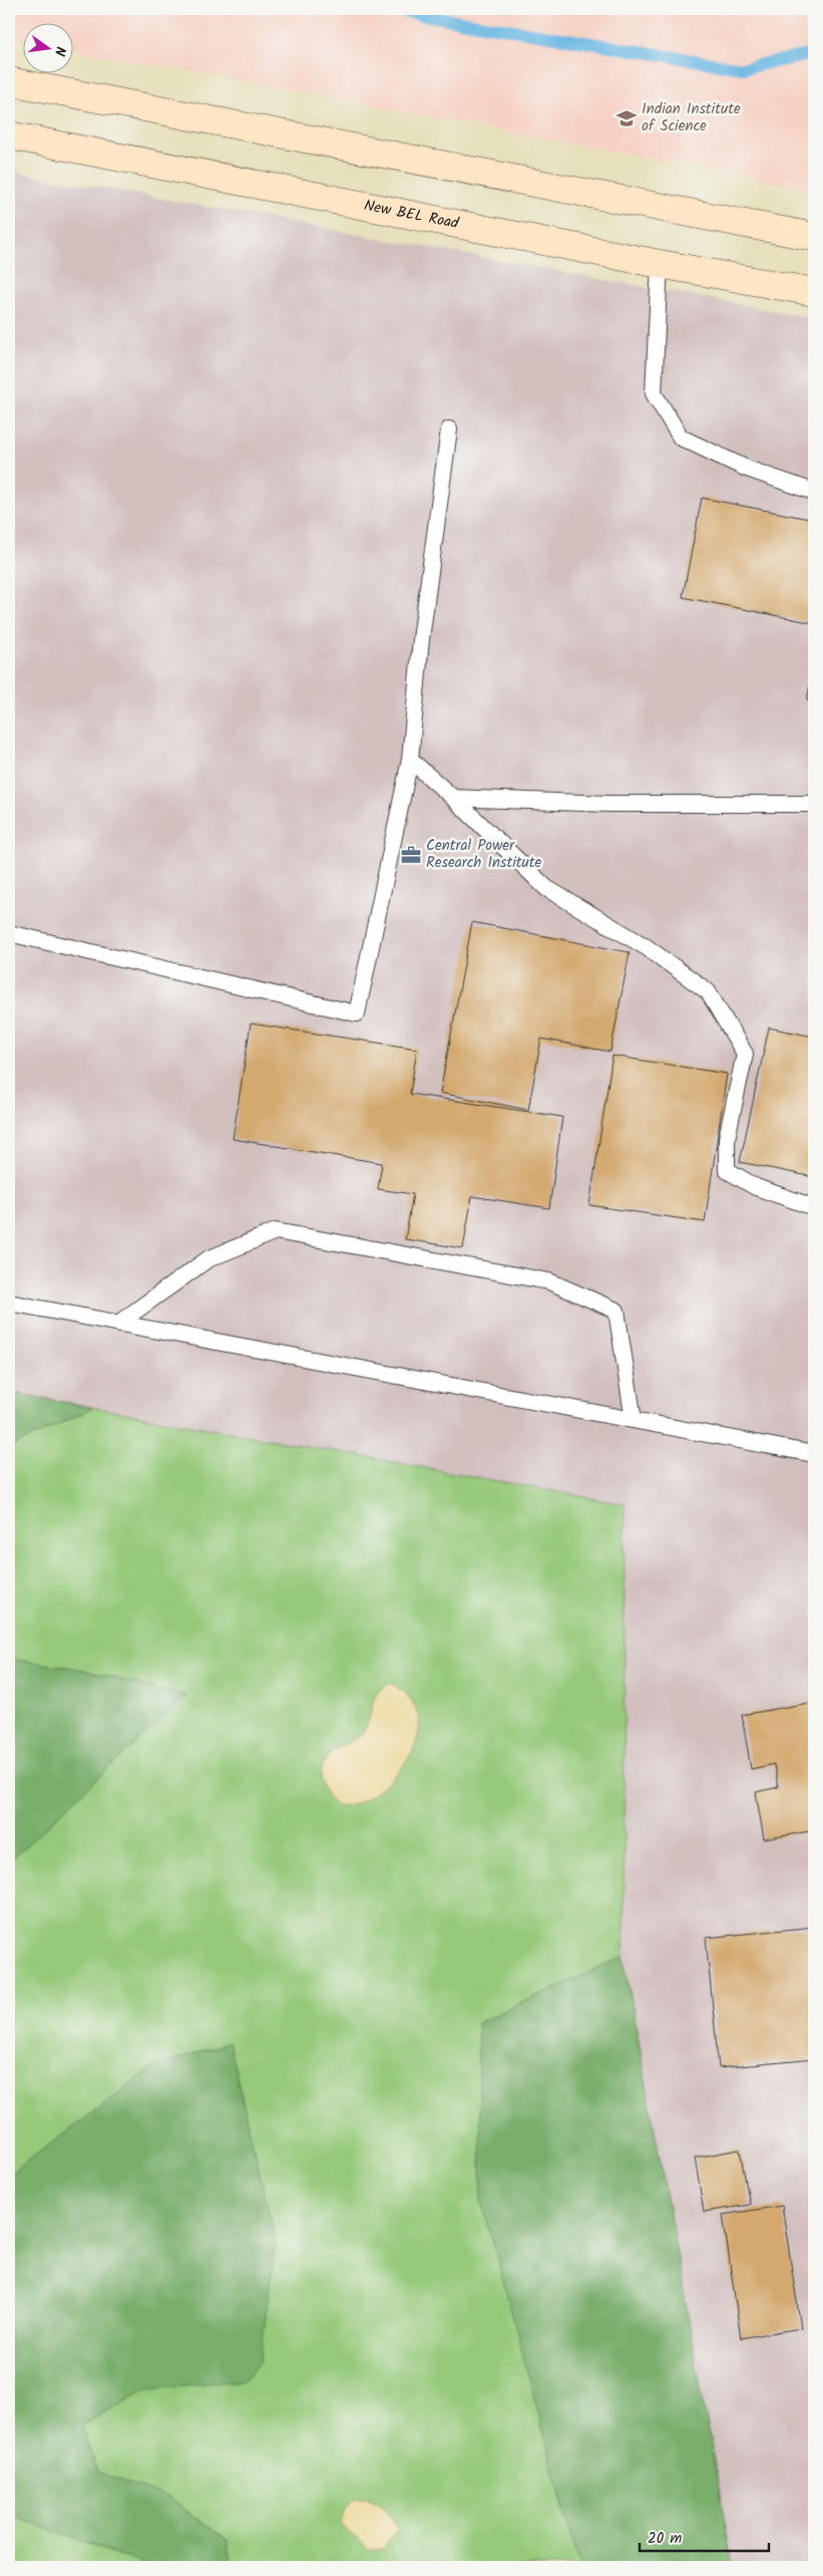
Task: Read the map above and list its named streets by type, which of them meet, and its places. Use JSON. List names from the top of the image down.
{
  "streets": {
    "main road": ["New BEL Road"]
  },
  "places": {
    "school or university": ["Indian Institute of Science"],
    "office": ["Central Power Research Institute"]
  },
  "scale_bar": "20 m",
  "north": "right"
}
